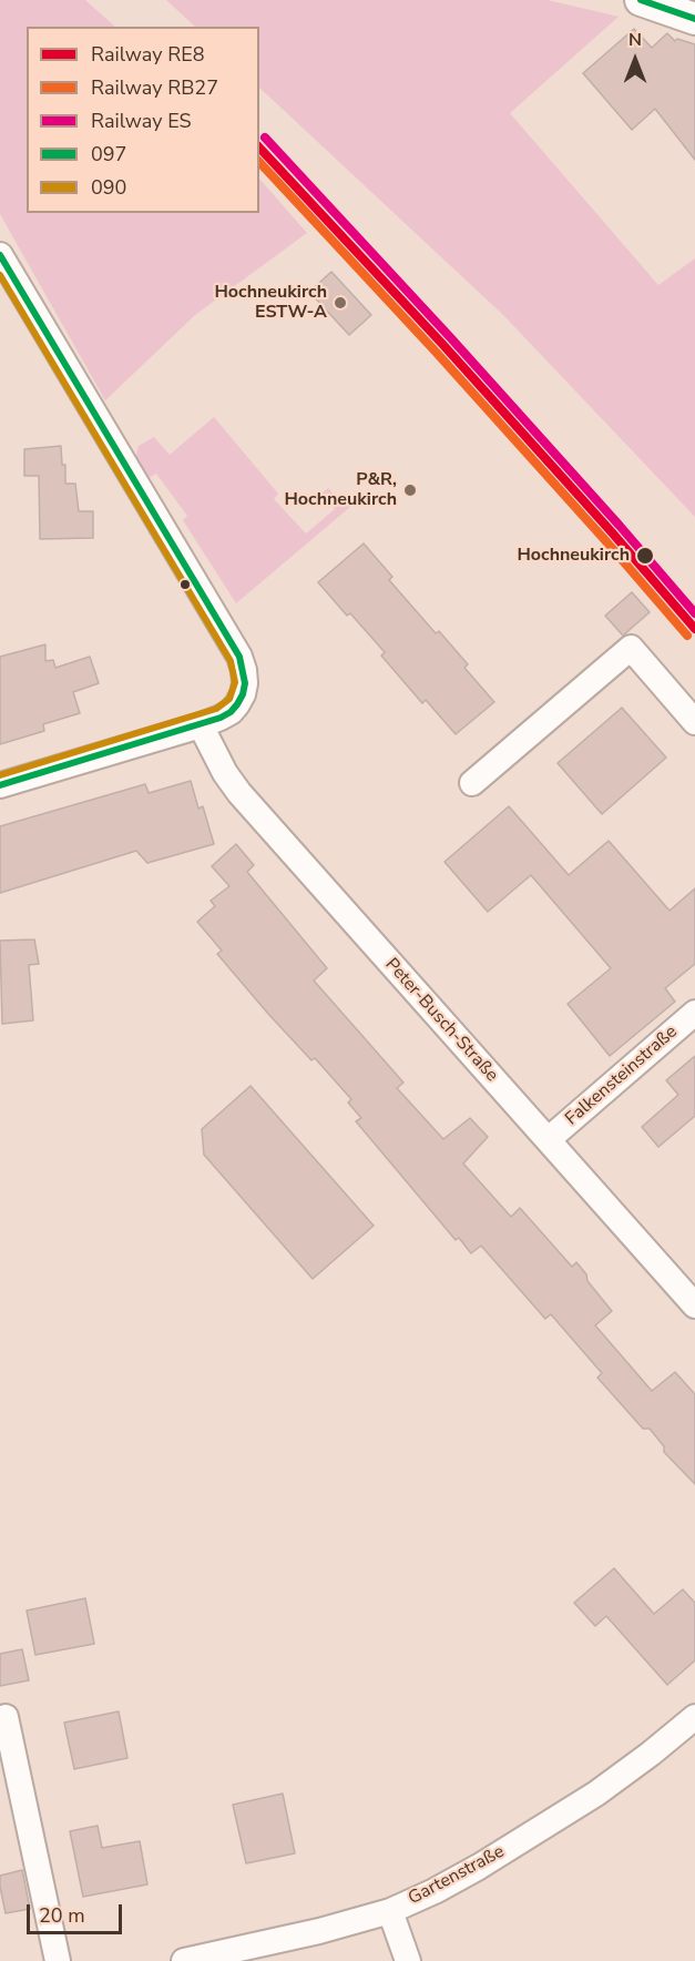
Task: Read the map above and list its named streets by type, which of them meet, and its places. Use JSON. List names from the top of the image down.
{
  "streets": {
    "street": ["Peter-Busch-Straße", "Falkensteinstraße", "Gartenstraße"]
  },
  "crossings": [
    ["Peter-Busch-Straße", "Falkensteinstraße"]
  ],
  "places": ["Hochneukirch ESTW-A", "P&R, Hochneukirch", "Hochneukirch"],
  "lines": [
    "transit line 097",
    "rail line ES",
    "rail line RE8",
    "rail line RB27",
    "transit line 090"
  ],
  "legend": [
    "Railway RE8",
    "Railway RB27",
    "Railway ES",
    "097",
    "090"
  ],
  "scale_bar": "20 m",
  "north": "top"
}
